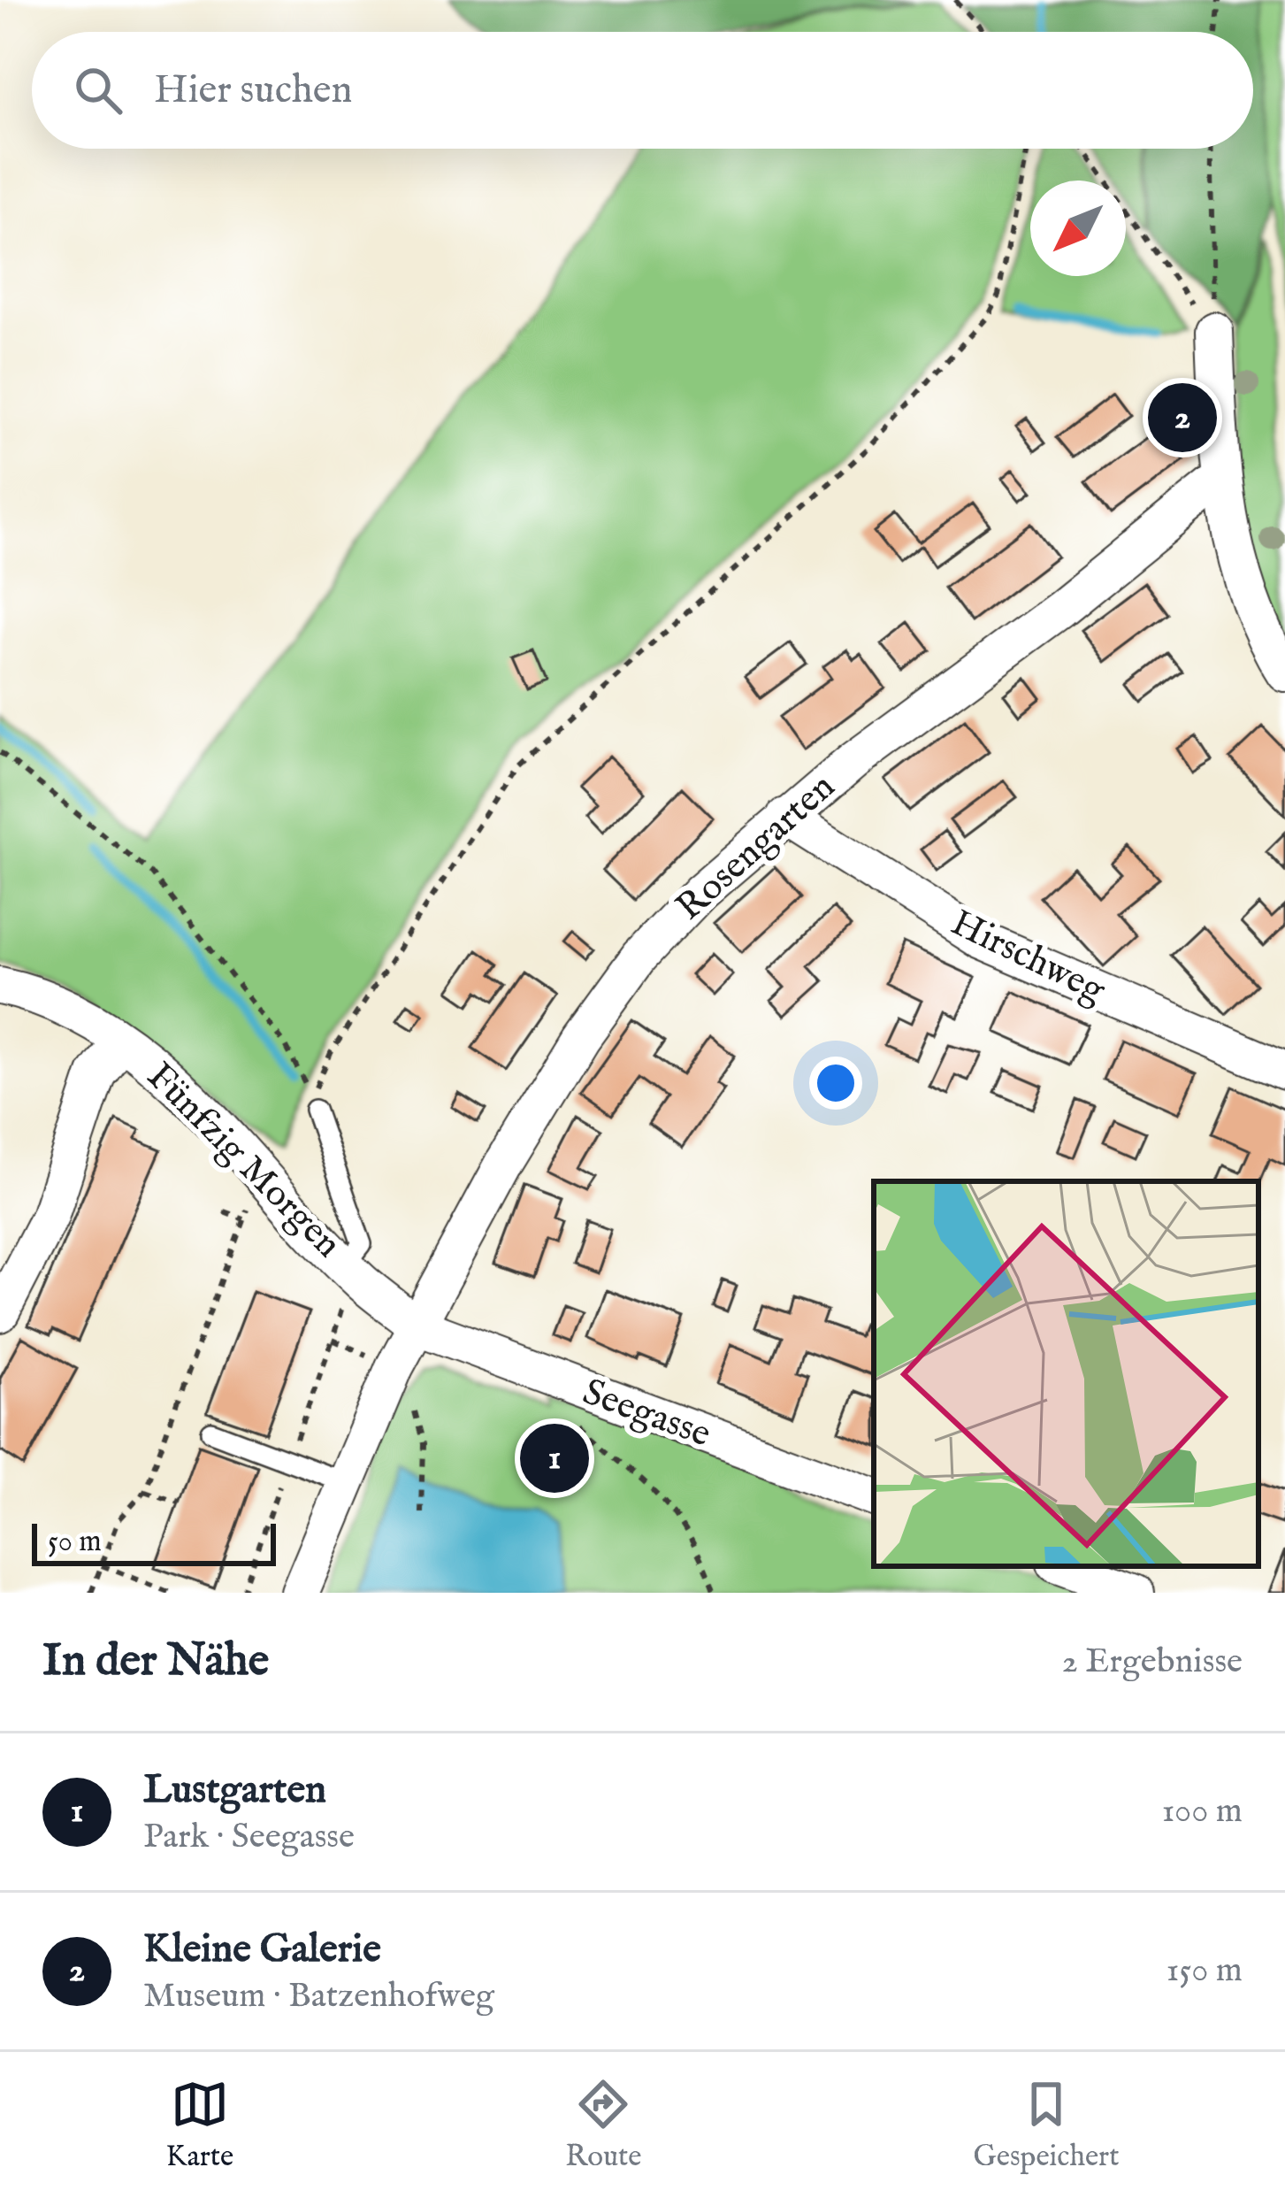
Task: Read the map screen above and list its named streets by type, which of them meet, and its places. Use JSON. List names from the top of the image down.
{
  "streets": {
    "street": [
      "Rosengarten",
      "Hirschweg",
      "Fünfzig Morgen",
      "Seegasse"
    ]
  },
  "crossings": [
    ["Rosengarten", "Hirschweg"],
    ["Rosengarten", "Fünfzig Morgen"],
    ["Rosengarten", "Seegasse"],
    ["Fünfzig Morgen", "Seegasse"]
  ],
  "scale_bar": "50 m",
  "north": "bottom left",
  "page": {
    "search": "Hier suchen",
    "pins": ["2", "1"],
    "scale": "50 m",
    "heading": ["In der Nähe", "2 Ergebnisse"],
    "list": [
      {
        "mark": "1",
        "name": "Lustgarten",
        "note": "Park · Seegasse",
        "value": "100 m"
      },
      {
        "mark": "2",
        "name": "Kleine Galerie",
        "note": "Museum · Batzenhofweg",
        "value": "150 m"
      }
    ],
    "nav": ["Karte", "Route", "Gespeichert"]
  }
}
